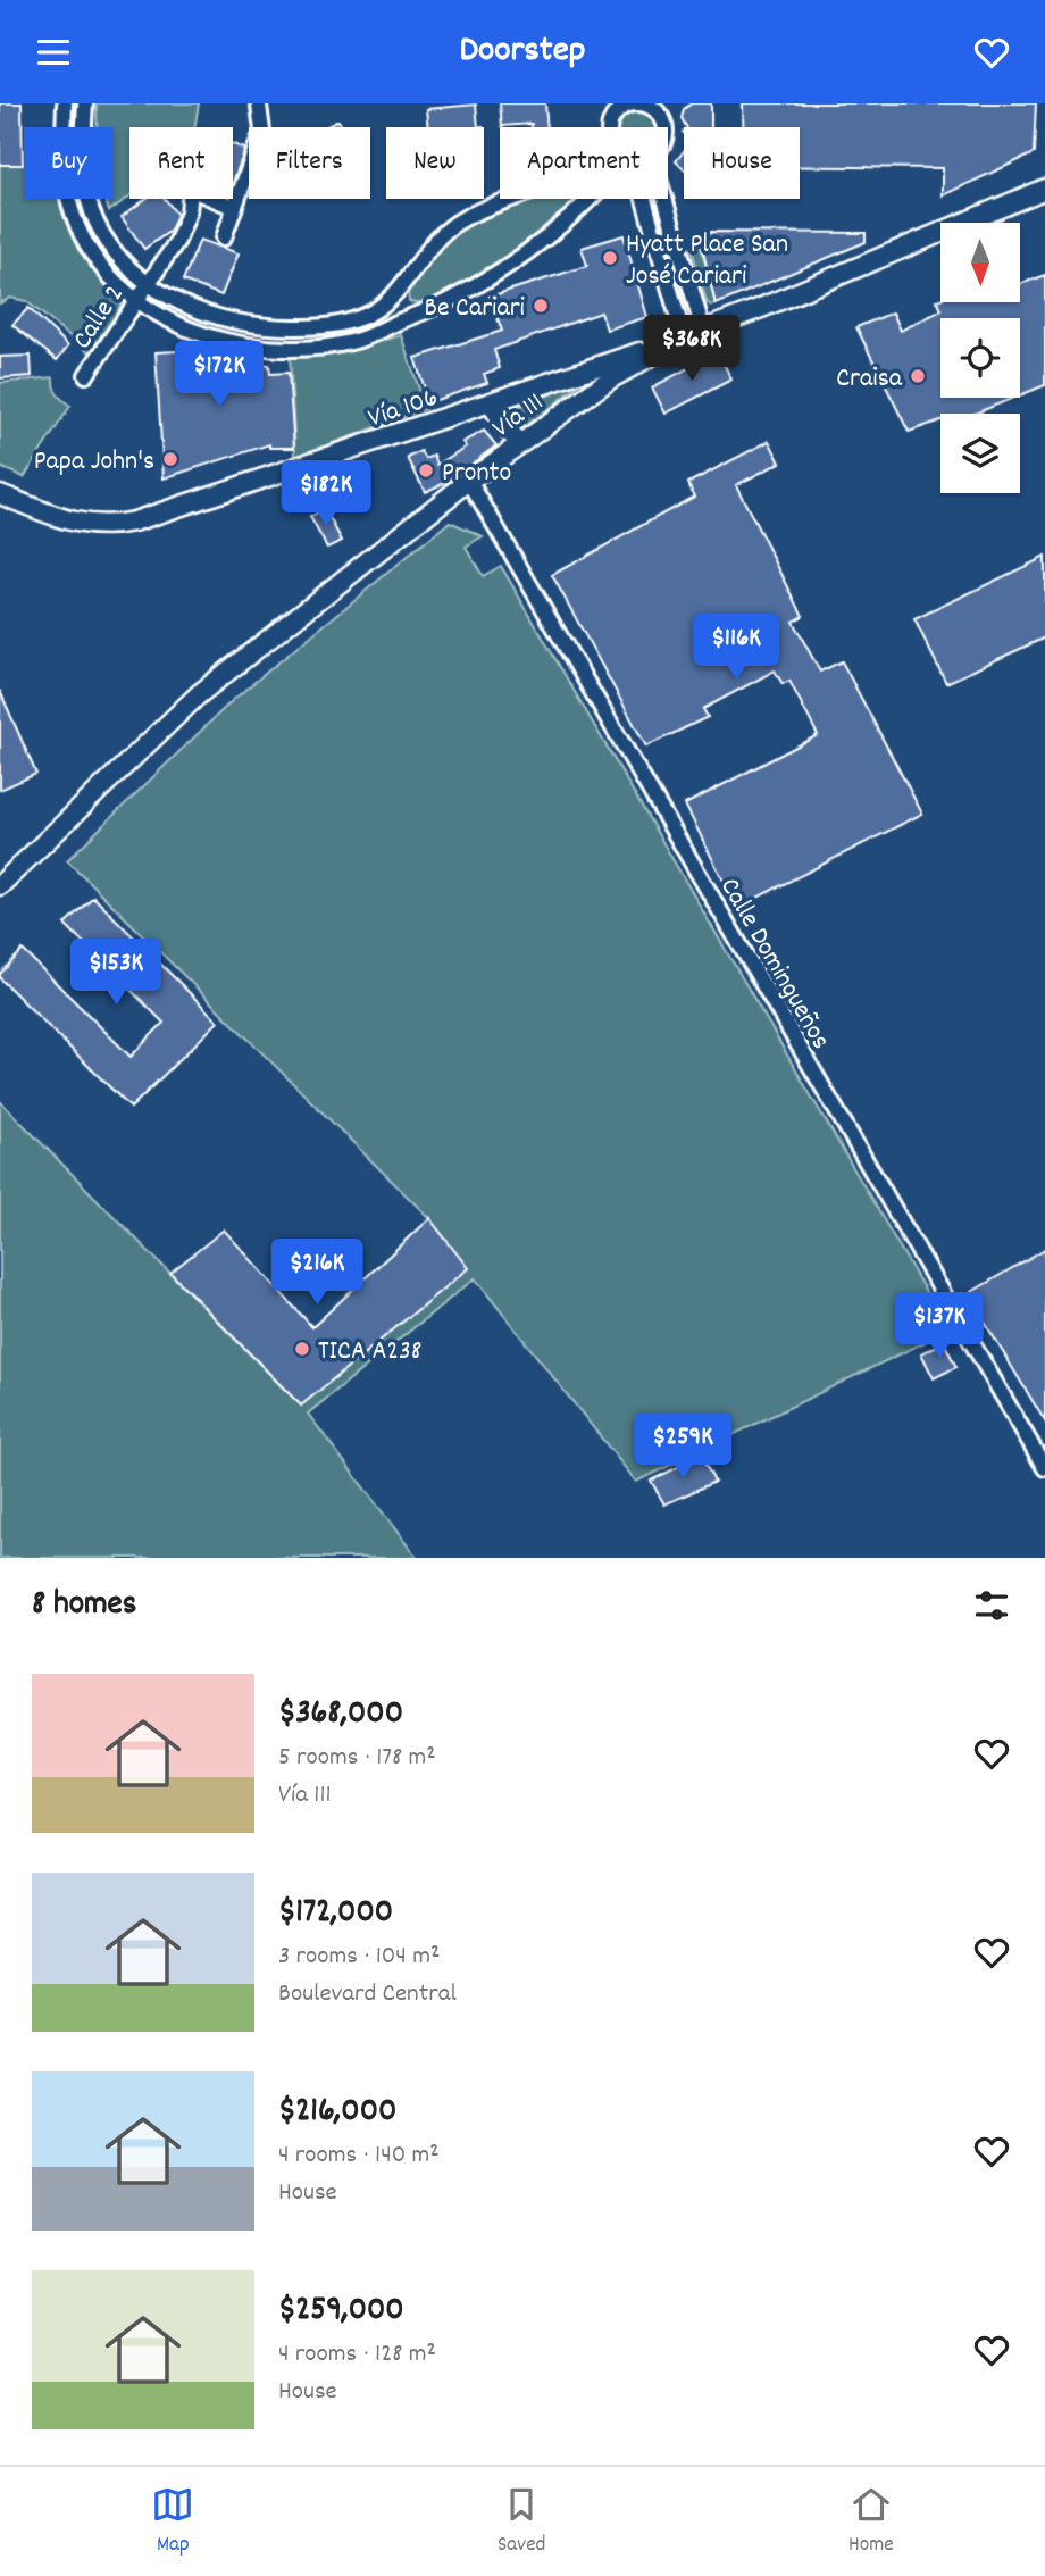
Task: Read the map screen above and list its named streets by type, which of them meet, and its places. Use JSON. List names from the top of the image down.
{
  "streets": {
    "main road": ["Vía 106", "Vía 111"],
    "street": ["Calle 2", "Calle Domingueños"]
  },
  "crossings": [
    ["Vía 106", "Vía 111"],
    ["Vía 111", "Calle Domingueños"]
  ],
  "places": [
    "Hyatt Place San José Cariari",
    "Be Cariari",
    "Craisa",
    "Papa John's",
    "Pronto",
    "TICA A238"
  ],
  "north": "bottom",
  "page": {
    "header": "Doorstep",
    "chip": [
      "Buy",
      "Rent",
      "Filters",
      "New",
      "Apartment",
      "House"
    ],
    "price": [
      "$368K",
      "$172K",
      "$182K",
      "$116K",
      "$153K",
      "$216K",
      "$137K",
      "$259K"
    ],
    "heading": "8 homes",
    "list": [
      {
        "name": "$368,000",
        "note": "5 rooms · 178 m² · Vía 111"
      },
      {
        "name": "$172,000",
        "note": "3 rooms · 104 m² · Boulevard Central"
      },
      {
        "name": "$216,000",
        "note": "4 rooms · 140 m² · House"
      },
      {
        "name": "$259,000",
        "note": "4 rooms · 128 m² · House"
      }
    ],
    "tabs": ["Map", "Saved", "Home"]
  }
}
